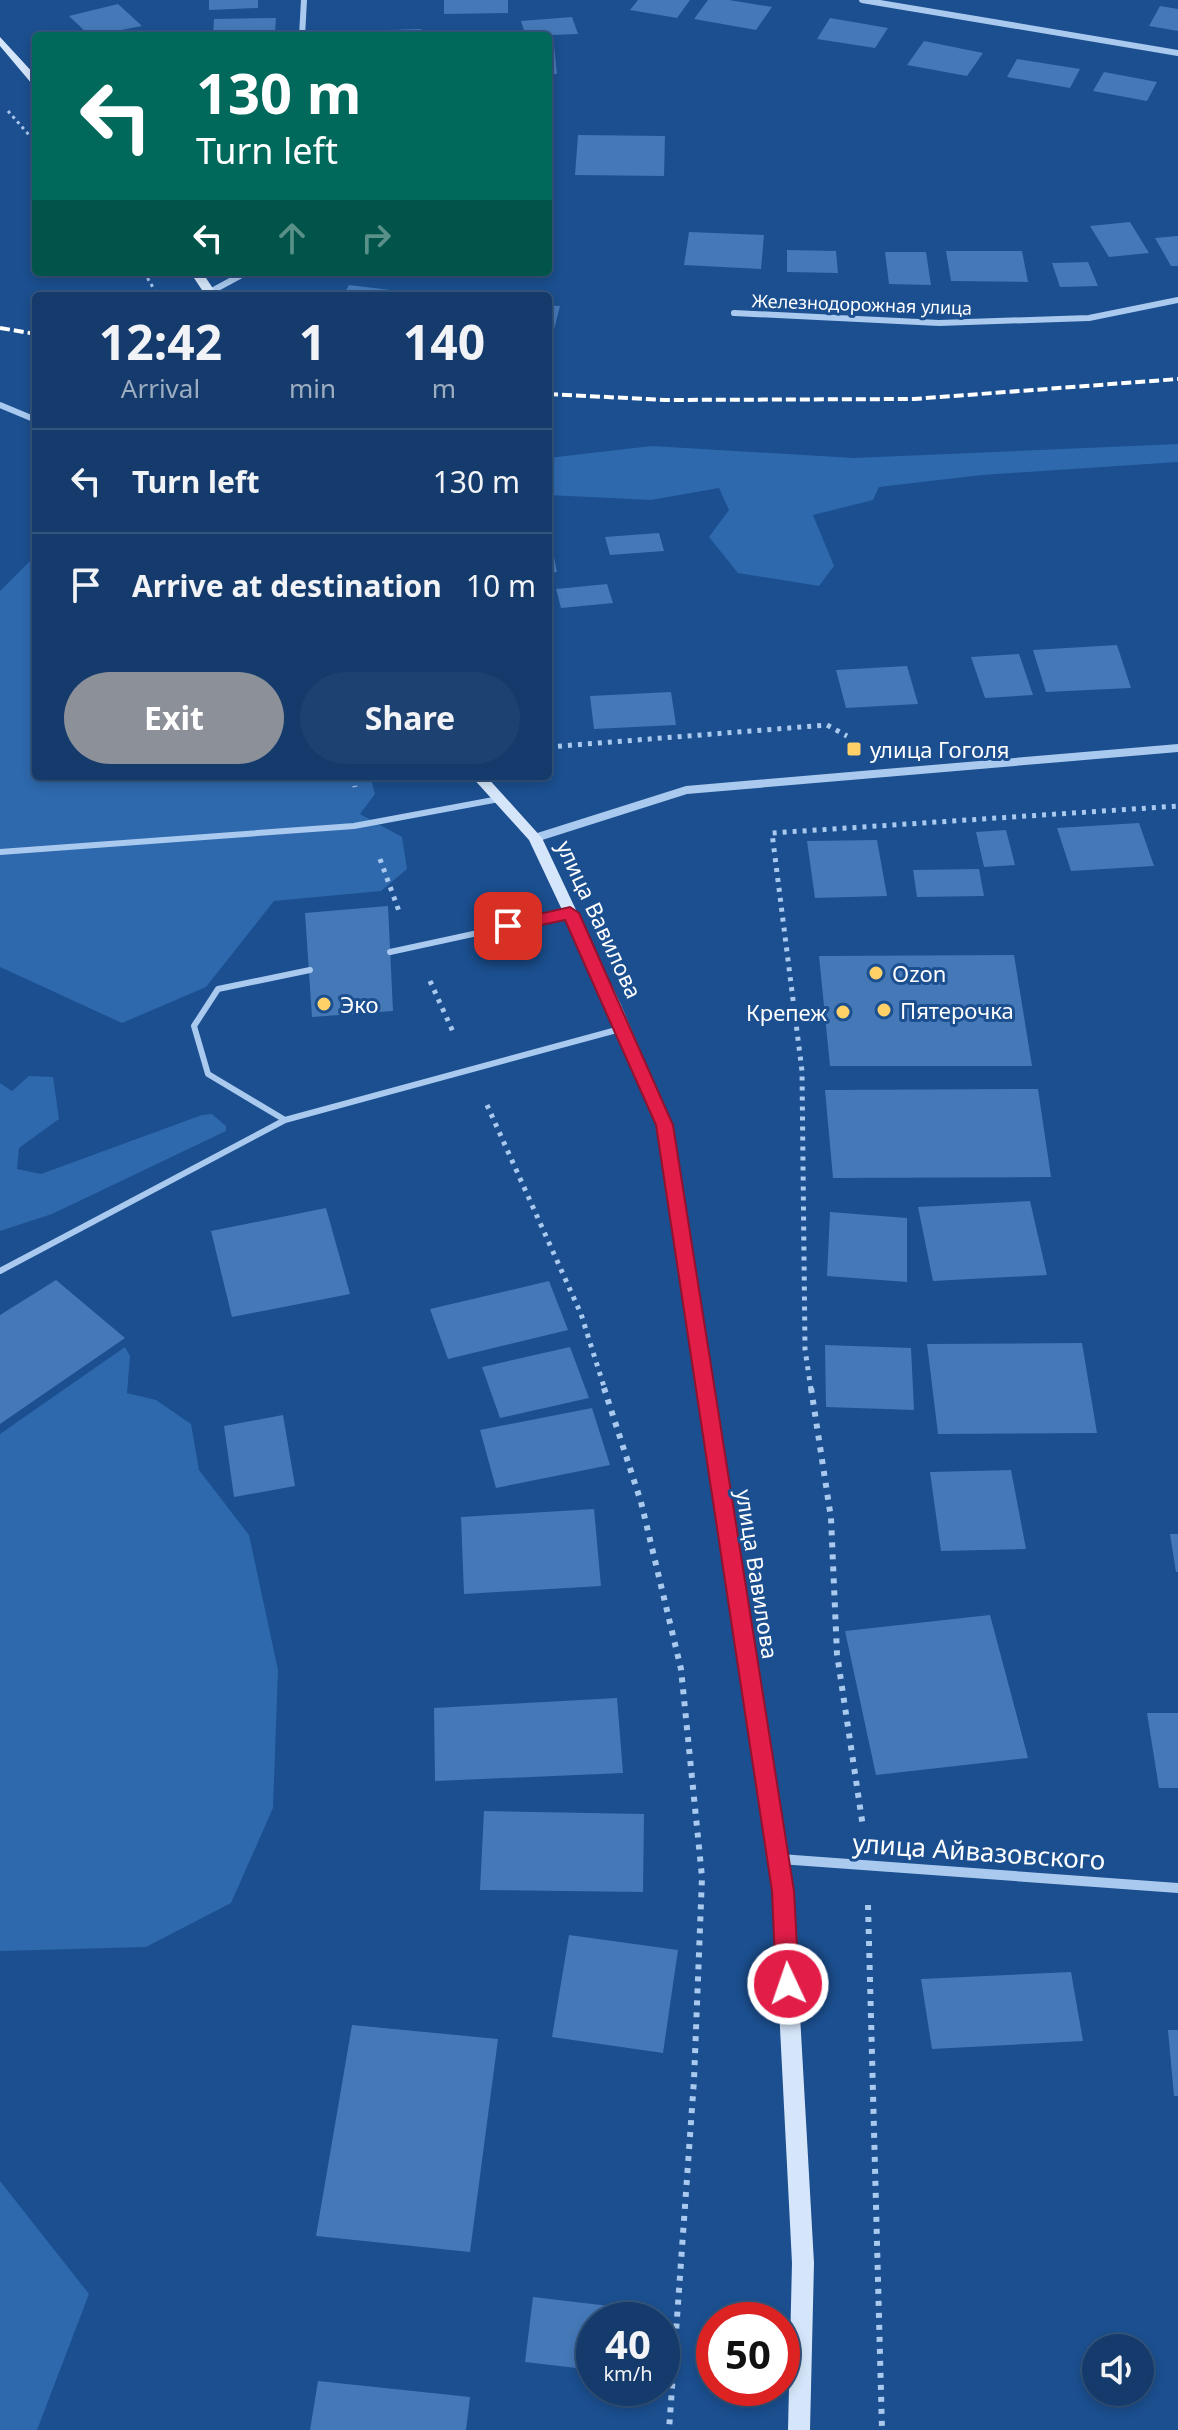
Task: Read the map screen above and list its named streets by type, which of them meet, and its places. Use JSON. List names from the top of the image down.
{
  "streets": {
    "main road": ["улица Вавилова"],
    "street": ["Железнодорожная улица", "улица Айвазовского"]
  },
  "crossings": [
    ["улица Вавилова", "улица Айвазовского"]
  ],
  "places": {
    "transit": ["улица Гоголя"],
    "other": [
      "Ozon",
      "Эко",
      "Пятерочка",
      "Крепеж"
    ]
  },
  "page": {
    "turn": ["130 m", "Turn left"],
    "eta": [
      "12:42",
      "Arrival",
      "1",
      "min",
      "140",
      "m"
    ],
    "list": [
      {
        "name": "Turn left",
        "value": "130 m"
      },
      {
        "name": "Arrive at destination",
        "value": "10 m"
      }
    ],
    "buttons": ["Exit", "Share"],
    "speed": "40 km/h",
    "limit": "50"
  }
}
